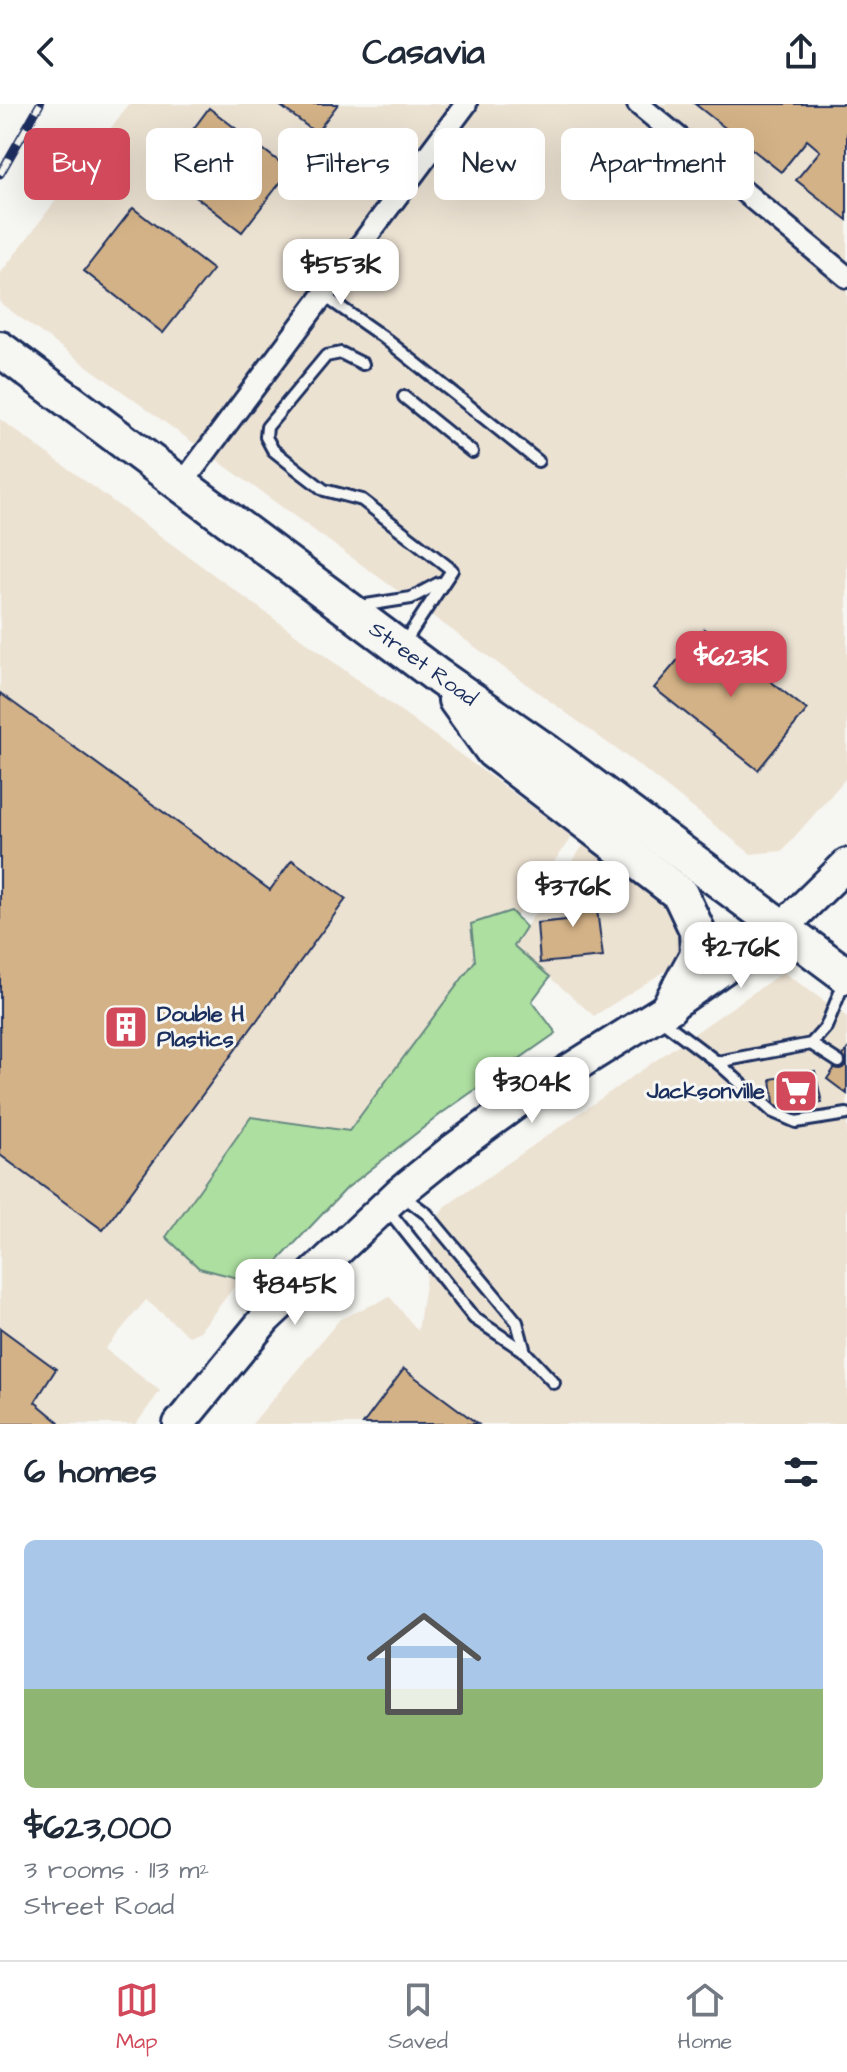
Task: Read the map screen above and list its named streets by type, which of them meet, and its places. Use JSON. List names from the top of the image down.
{
  "streets": {
    "main road": ["Street Road"]
  },
  "places": {
    "building": ["Double H Plastics"],
    "supermarket": ["Jacksonville"]
  },
  "page": {
    "header": "Casavia",
    "chip": [
      "Buy",
      "Rent",
      "Filters",
      "New",
      "Apartment"
    ],
    "price": [
      "$553K",
      "$623K",
      "$376K",
      "$276K",
      "$304K",
      "$845K"
    ],
    "heading": "6 homes",
    "list": [
      {
        "name": "$623,000",
        "note": "3 rooms · 113 m² · Street Road"
      }
    ],
    "tabs": ["Map", "Saved", "Home"]
  }
}
